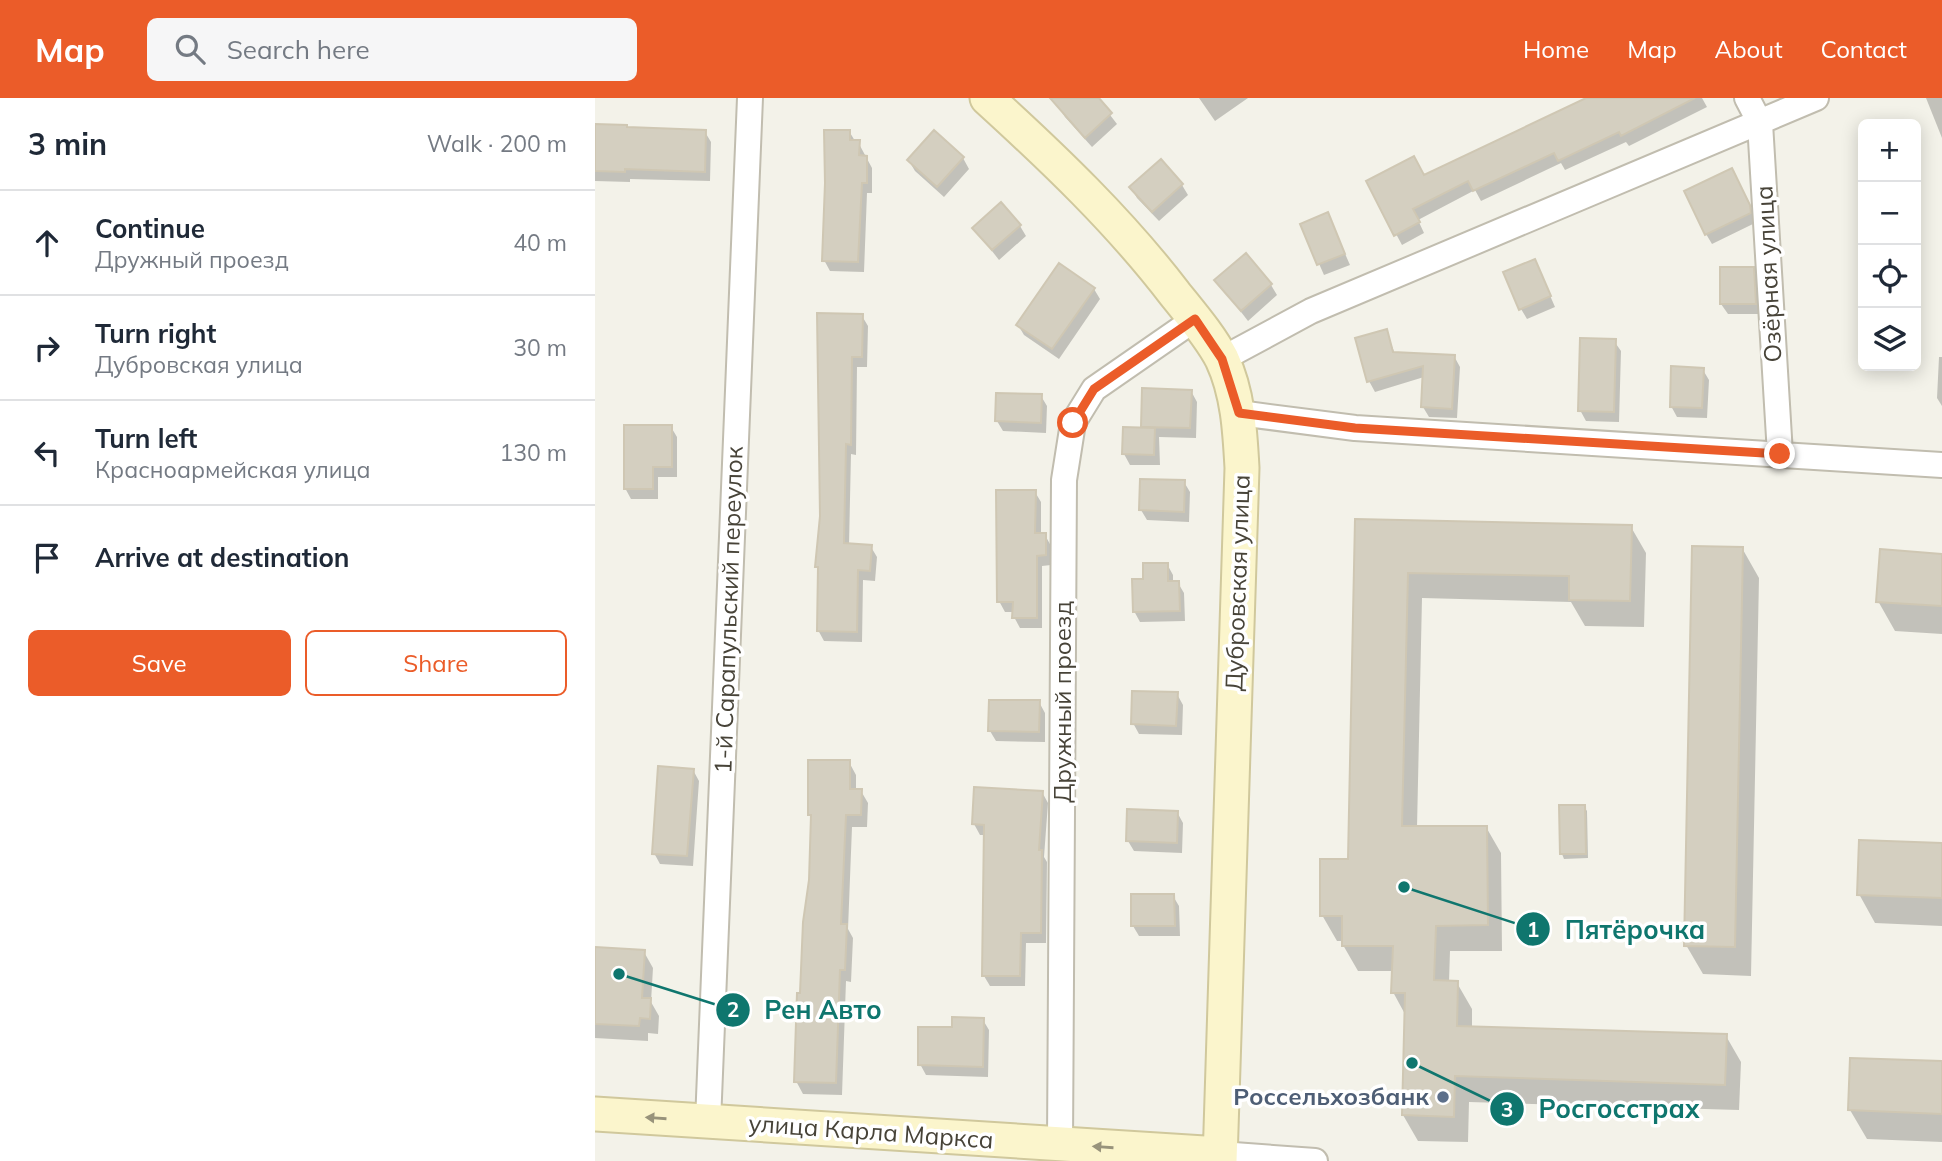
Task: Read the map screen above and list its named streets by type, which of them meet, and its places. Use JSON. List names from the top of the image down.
{
  "streets": {
    "main road": ["Дубровская улица", "улица Карла Маркса"],
    "street": ["Озёрная улица", "1-й Сарапульский переулок", "Дружный проезд"]
  },
  "crossings": [
    ["Дубровская улица", "Дружный проезд"],
    ["Дубровская улица", "улица Карла Маркса"],
    ["1-й Сарапульский переулок", "улица Карла Маркса"],
    ["Дружный проезд", "улица Карла Маркса"]
  ],
  "one_way": ["улица Карла Маркса"],
  "places": [
    "Пятёрочка",
    "Рен Авто",
    "Росгосстрах",
    "Россельхозбанк"
  ],
  "page": {
    "header": "Map",
    "search": "Search here",
    "nav": [
      "Home",
      "Map",
      "About",
      "Contact"
    ],
    "heading": ["3 min", "Walk · 200 m"],
    "map_buttons": ["+", "−"],
    "list": [
      ["Continue", "Дружный проезд", "40 m"],
      ["Turn right", "Дубровская улица", "30 m"],
      ["Turn left", "Красноармейская улица", "130 m"],
      "Arrive at destination"
    ],
    "buttons": ["Save", "Share"]
  }
}
